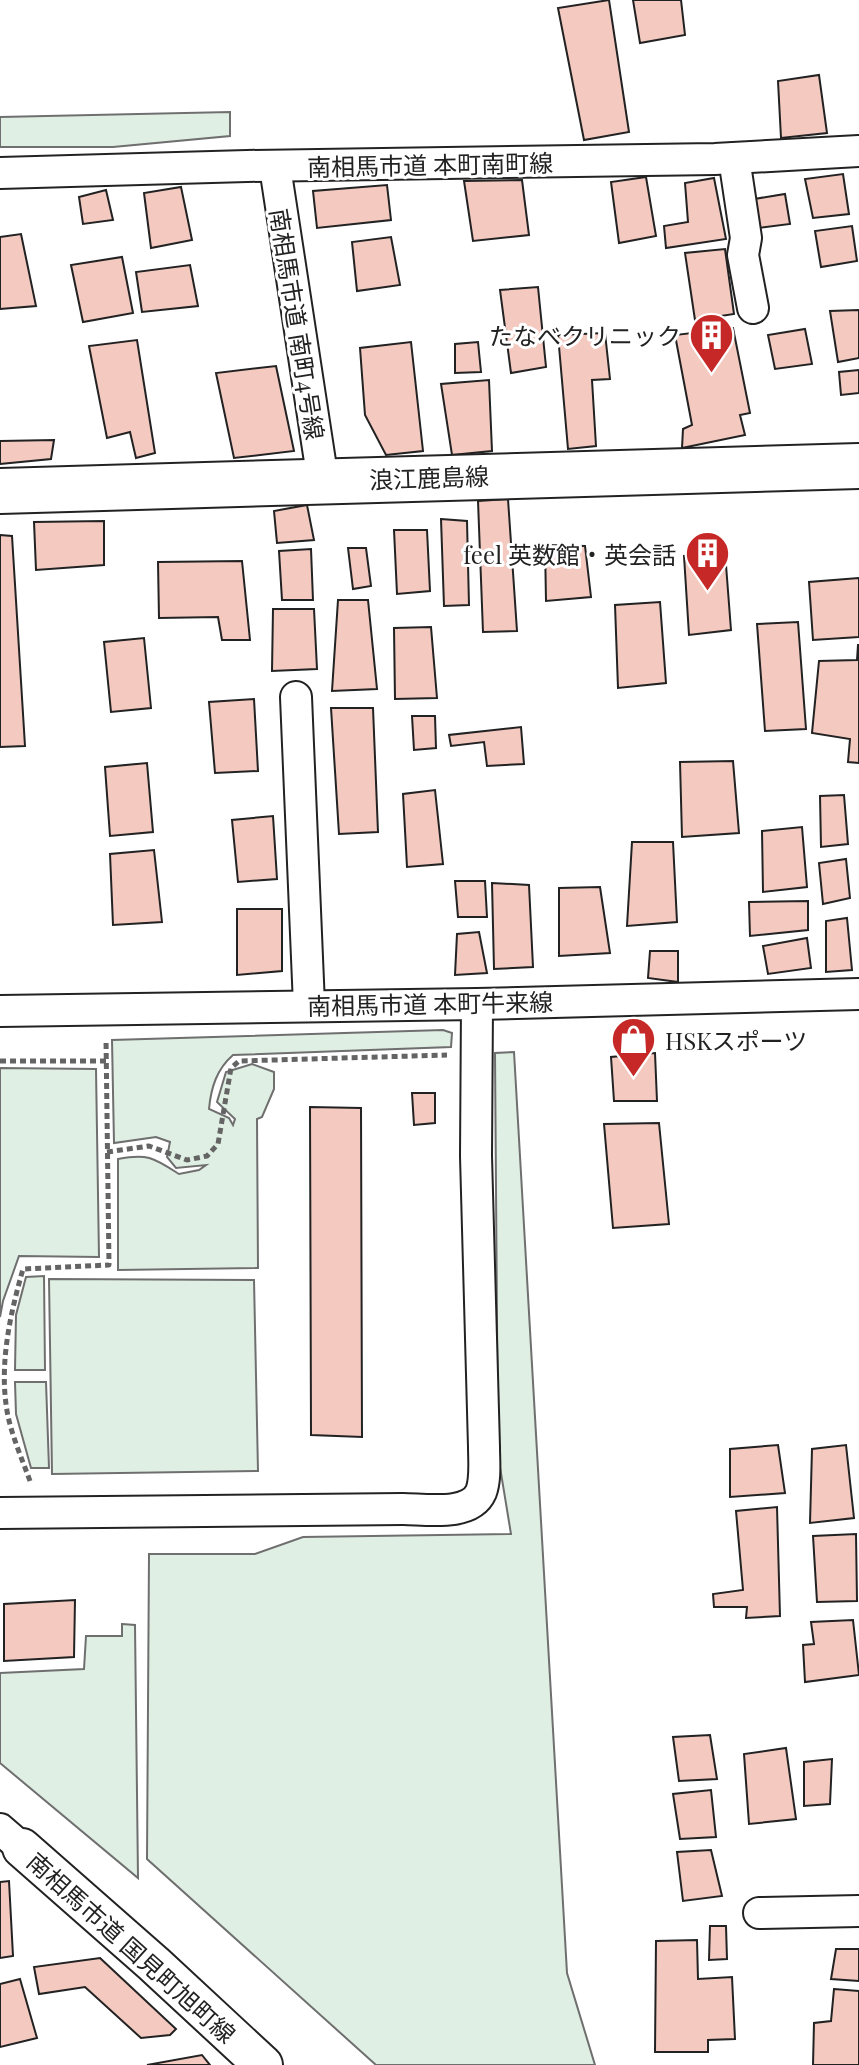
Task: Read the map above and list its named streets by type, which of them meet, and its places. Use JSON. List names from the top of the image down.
{
  "streets": {
    "main road": ["浪江鹿島線"],
    "street": [
      "南相馬市道 本町南町線",
      "南相馬市道 南町4号線",
      "南相馬市道 本町牛来線",
      "南相馬市道 国見町旭町線"
    ]
  },
  "crossings": [
    ["南相馬市道 本町南町線", "南相馬市道 南町4号線"],
    ["南相馬市道 南町4号線", "浪江鹿島線"]
  ],
  "places": {
    "building": ["たなべクリニック", "feel 英数館・英会話"],
    "shop": ["HSKスポーツ"]
  }
}
